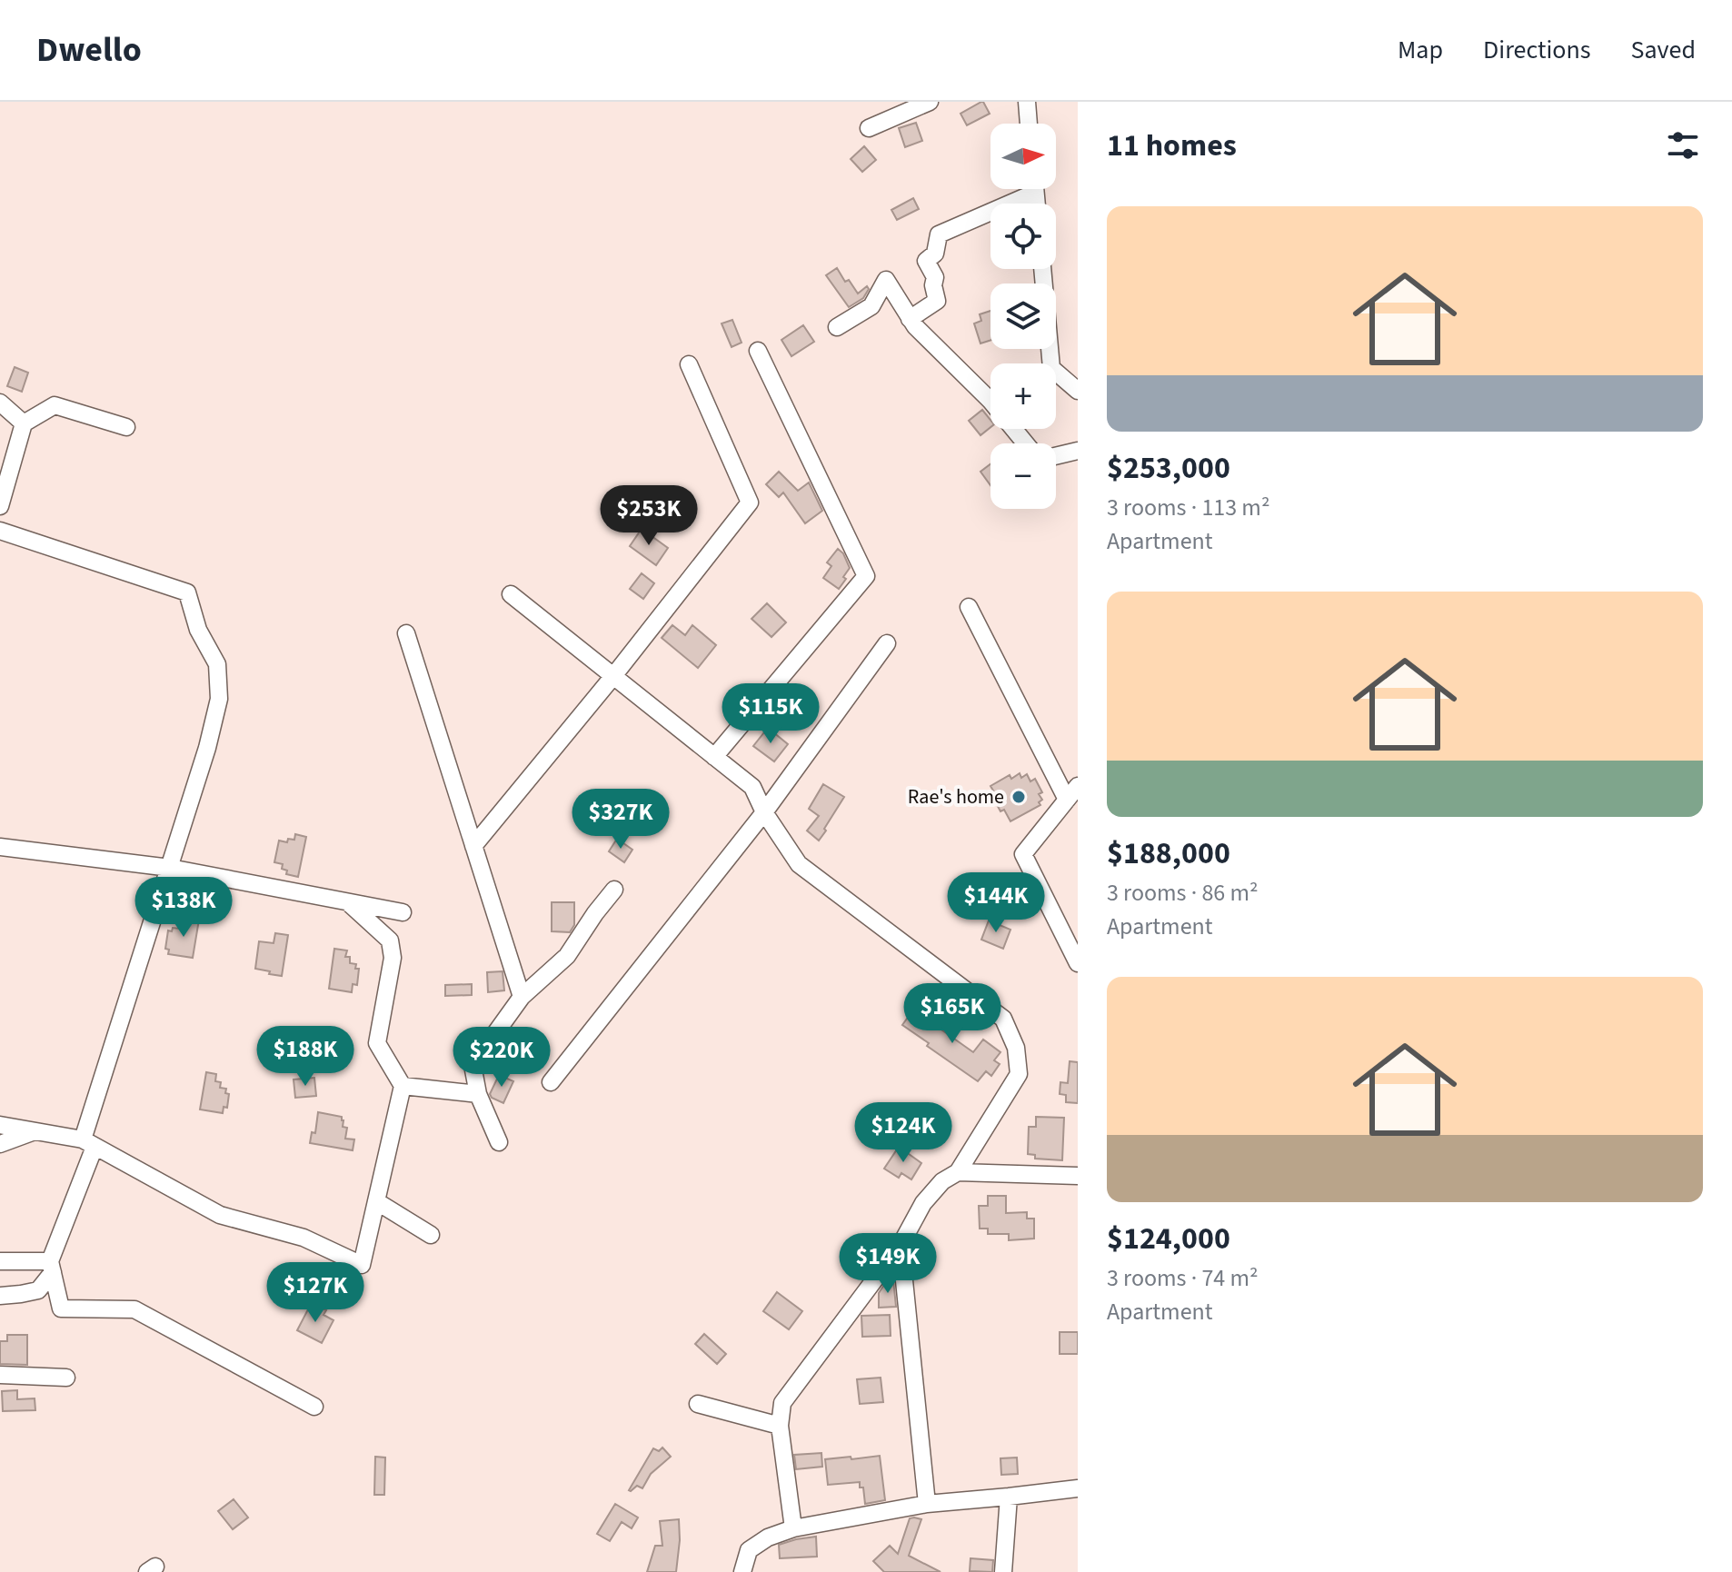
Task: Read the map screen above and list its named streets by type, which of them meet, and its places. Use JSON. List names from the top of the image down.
{
  "places": ["Rae's home"],
  "north": "right",
  "page": {
    "header": "Dwello",
    "nav": ["Map", "Directions", "Saved"],
    "heading": "11 homes",
    "map_buttons": ["+", "−"],
    "list": [
      {
        "name": "$253,000",
        "note": "3 rooms · 113 m² · Apartment"
      },
      {
        "name": "$188,000",
        "note": "3 rooms · 86 m² · Apartment"
      },
      {
        "name": "$124,000",
        "note": "3 rooms · 74 m² · Apartment"
      }
    ],
    "price": [
      "$253K",
      "$115K",
      "$327K",
      "$144K",
      "$138K",
      "$165K",
      "$188K",
      "$220K",
      "$124K",
      "$149K",
      "$127K"
    ]
  }
}
